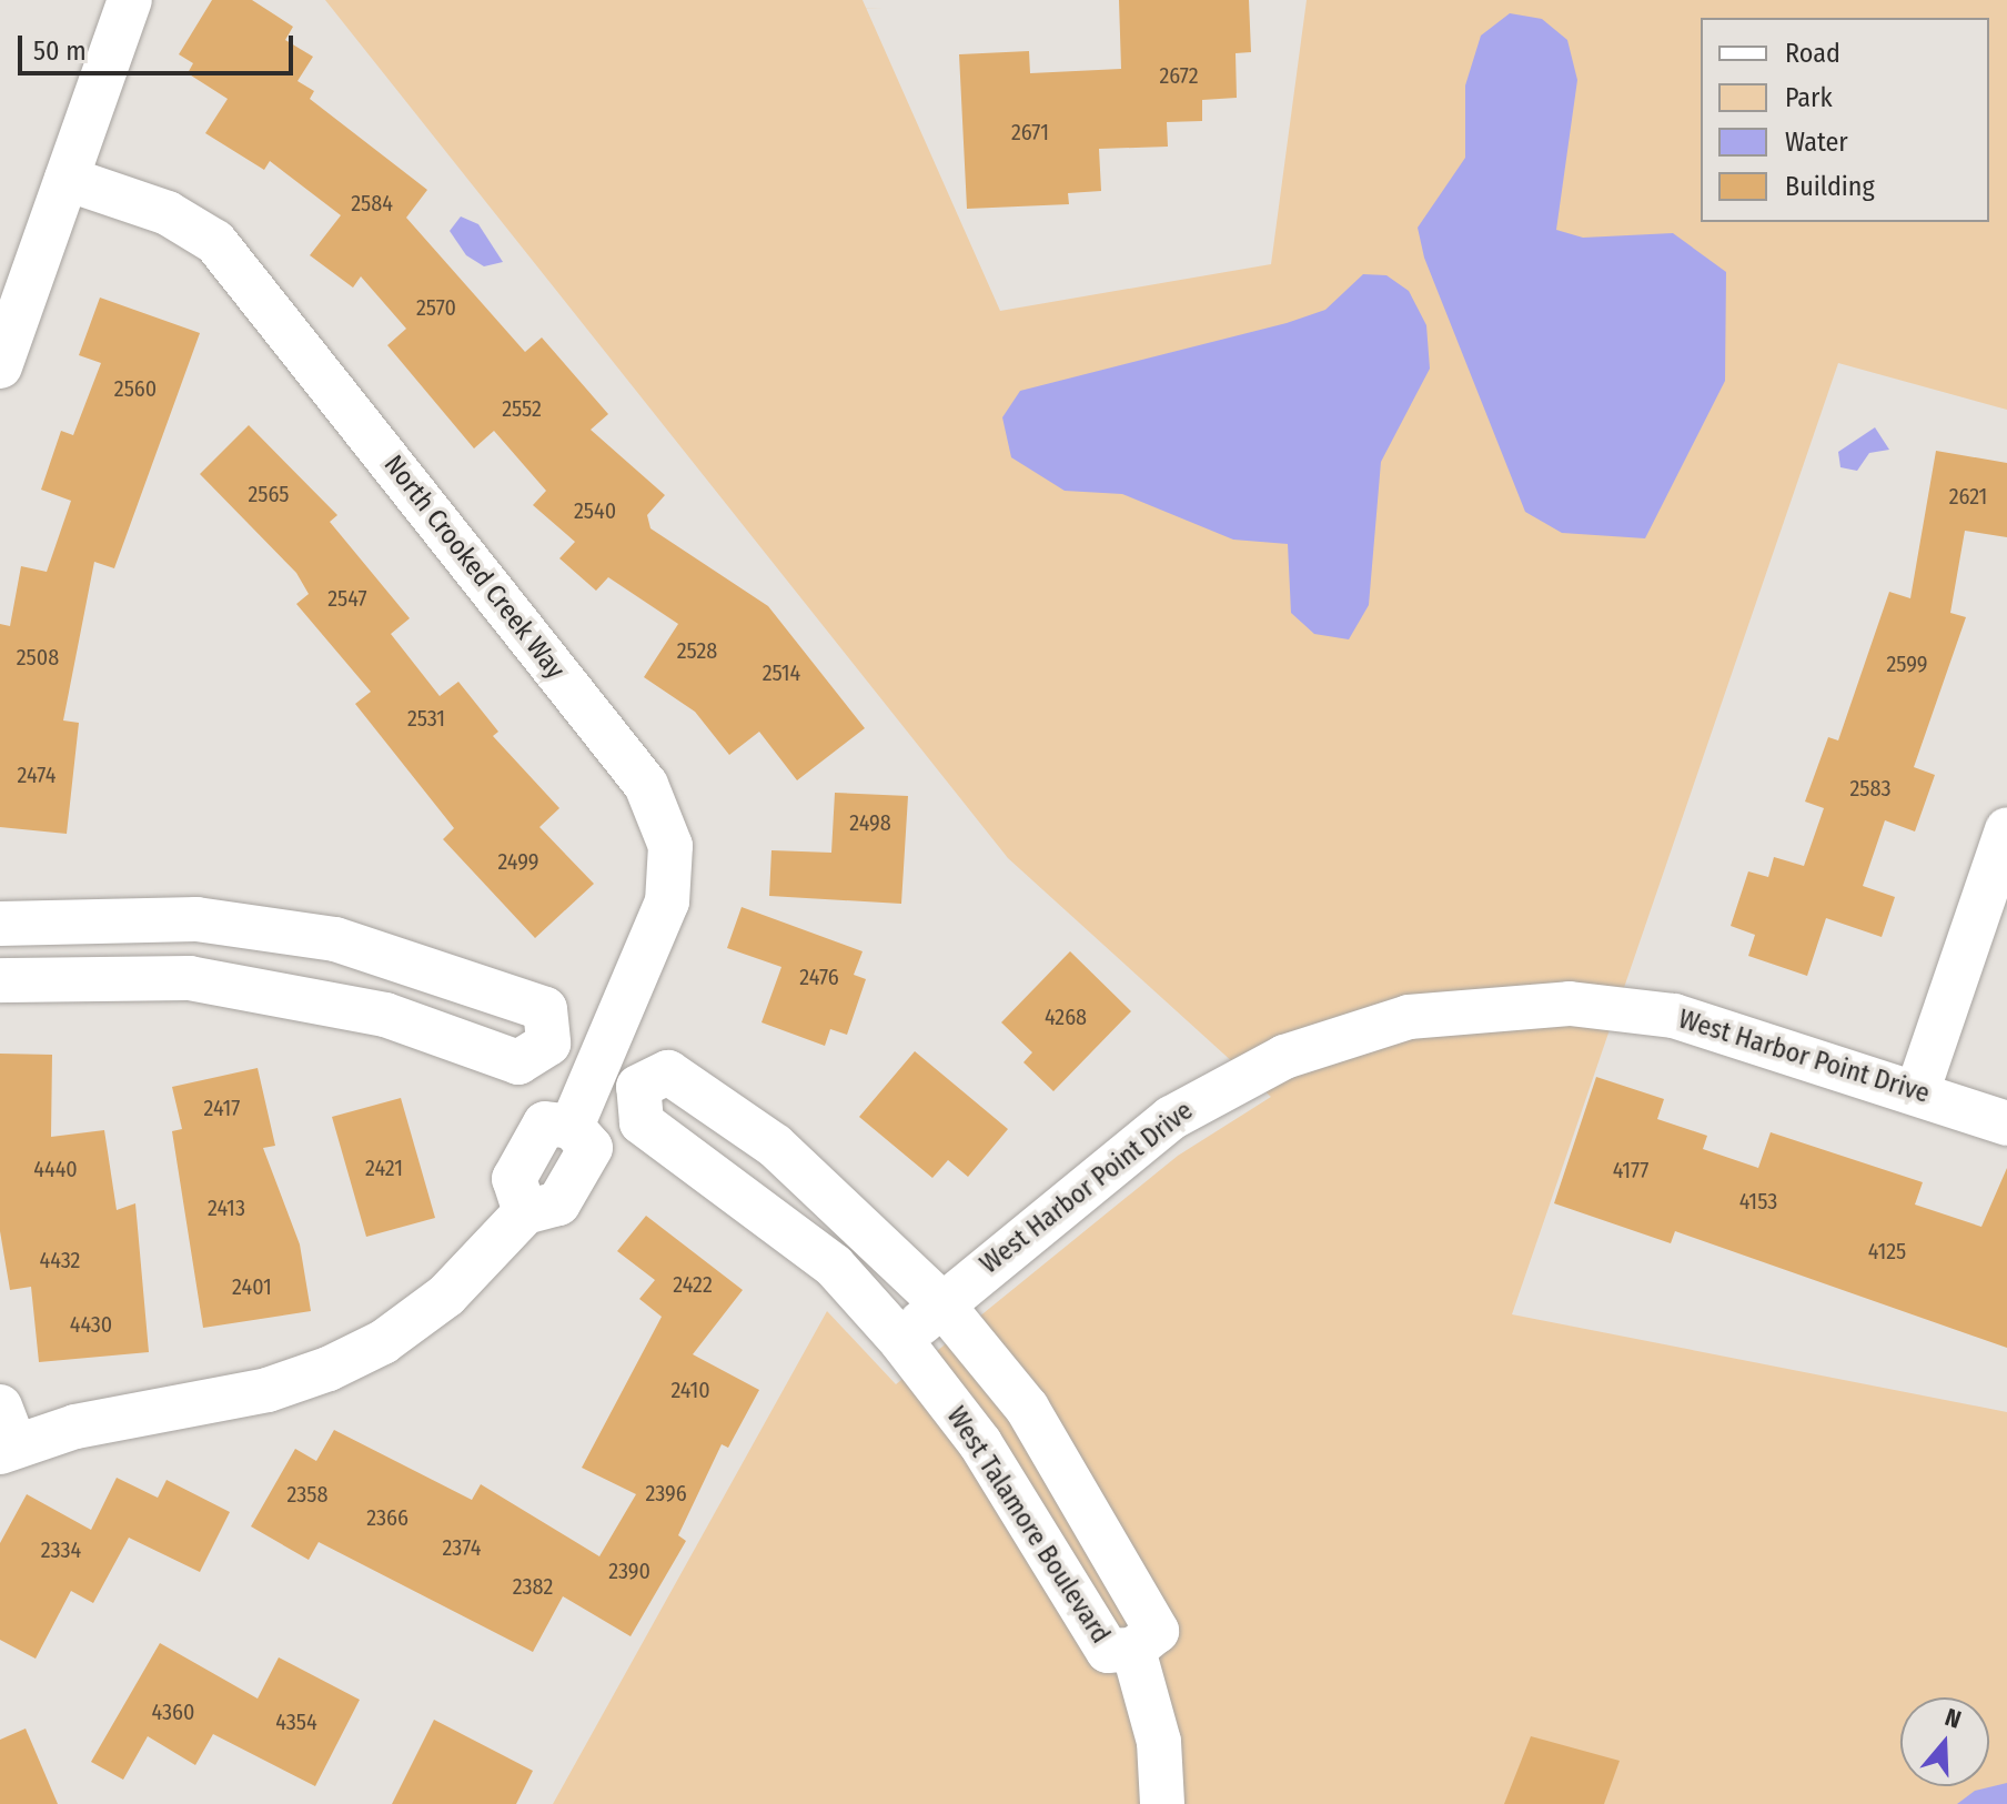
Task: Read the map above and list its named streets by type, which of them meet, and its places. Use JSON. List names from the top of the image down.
{
  "streets": {
    "street": ["North Crooked Creek Way", "West Harbor Point Drive", "West Talamore Boulevard"]
  },
  "crossings": [
    ["West Harbor Point Drive", "West Talamore Boulevard"]
  ],
  "house_numbers": [
    "2672",
    "2671",
    "2584",
    "2570",
    "2560",
    "2552",
    "2565",
    "2621",
    "2540",
    "2547",
    "2528",
    "2508",
    "2599",
    "2514",
    "2531",
    "2474",
    "2583",
    "2498",
    "2499",
    "2476",
    "4268",
    "2417",
    "2421",
    "4440",
    "4177",
    "4153",
    "2413",
    "4125",
    "4432",
    "2422",
    "2401",
    "4430",
    "2410",
    "2396",
    "2358",
    "2366",
    "2374",
    "2334",
    "2390",
    "2382",
    "4360",
    "4354"
  ],
  "legend": [
    "Road",
    "Park",
    "Water",
    "Building"
  ],
  "scale_bar": "50 m",
  "north": "top"
}
